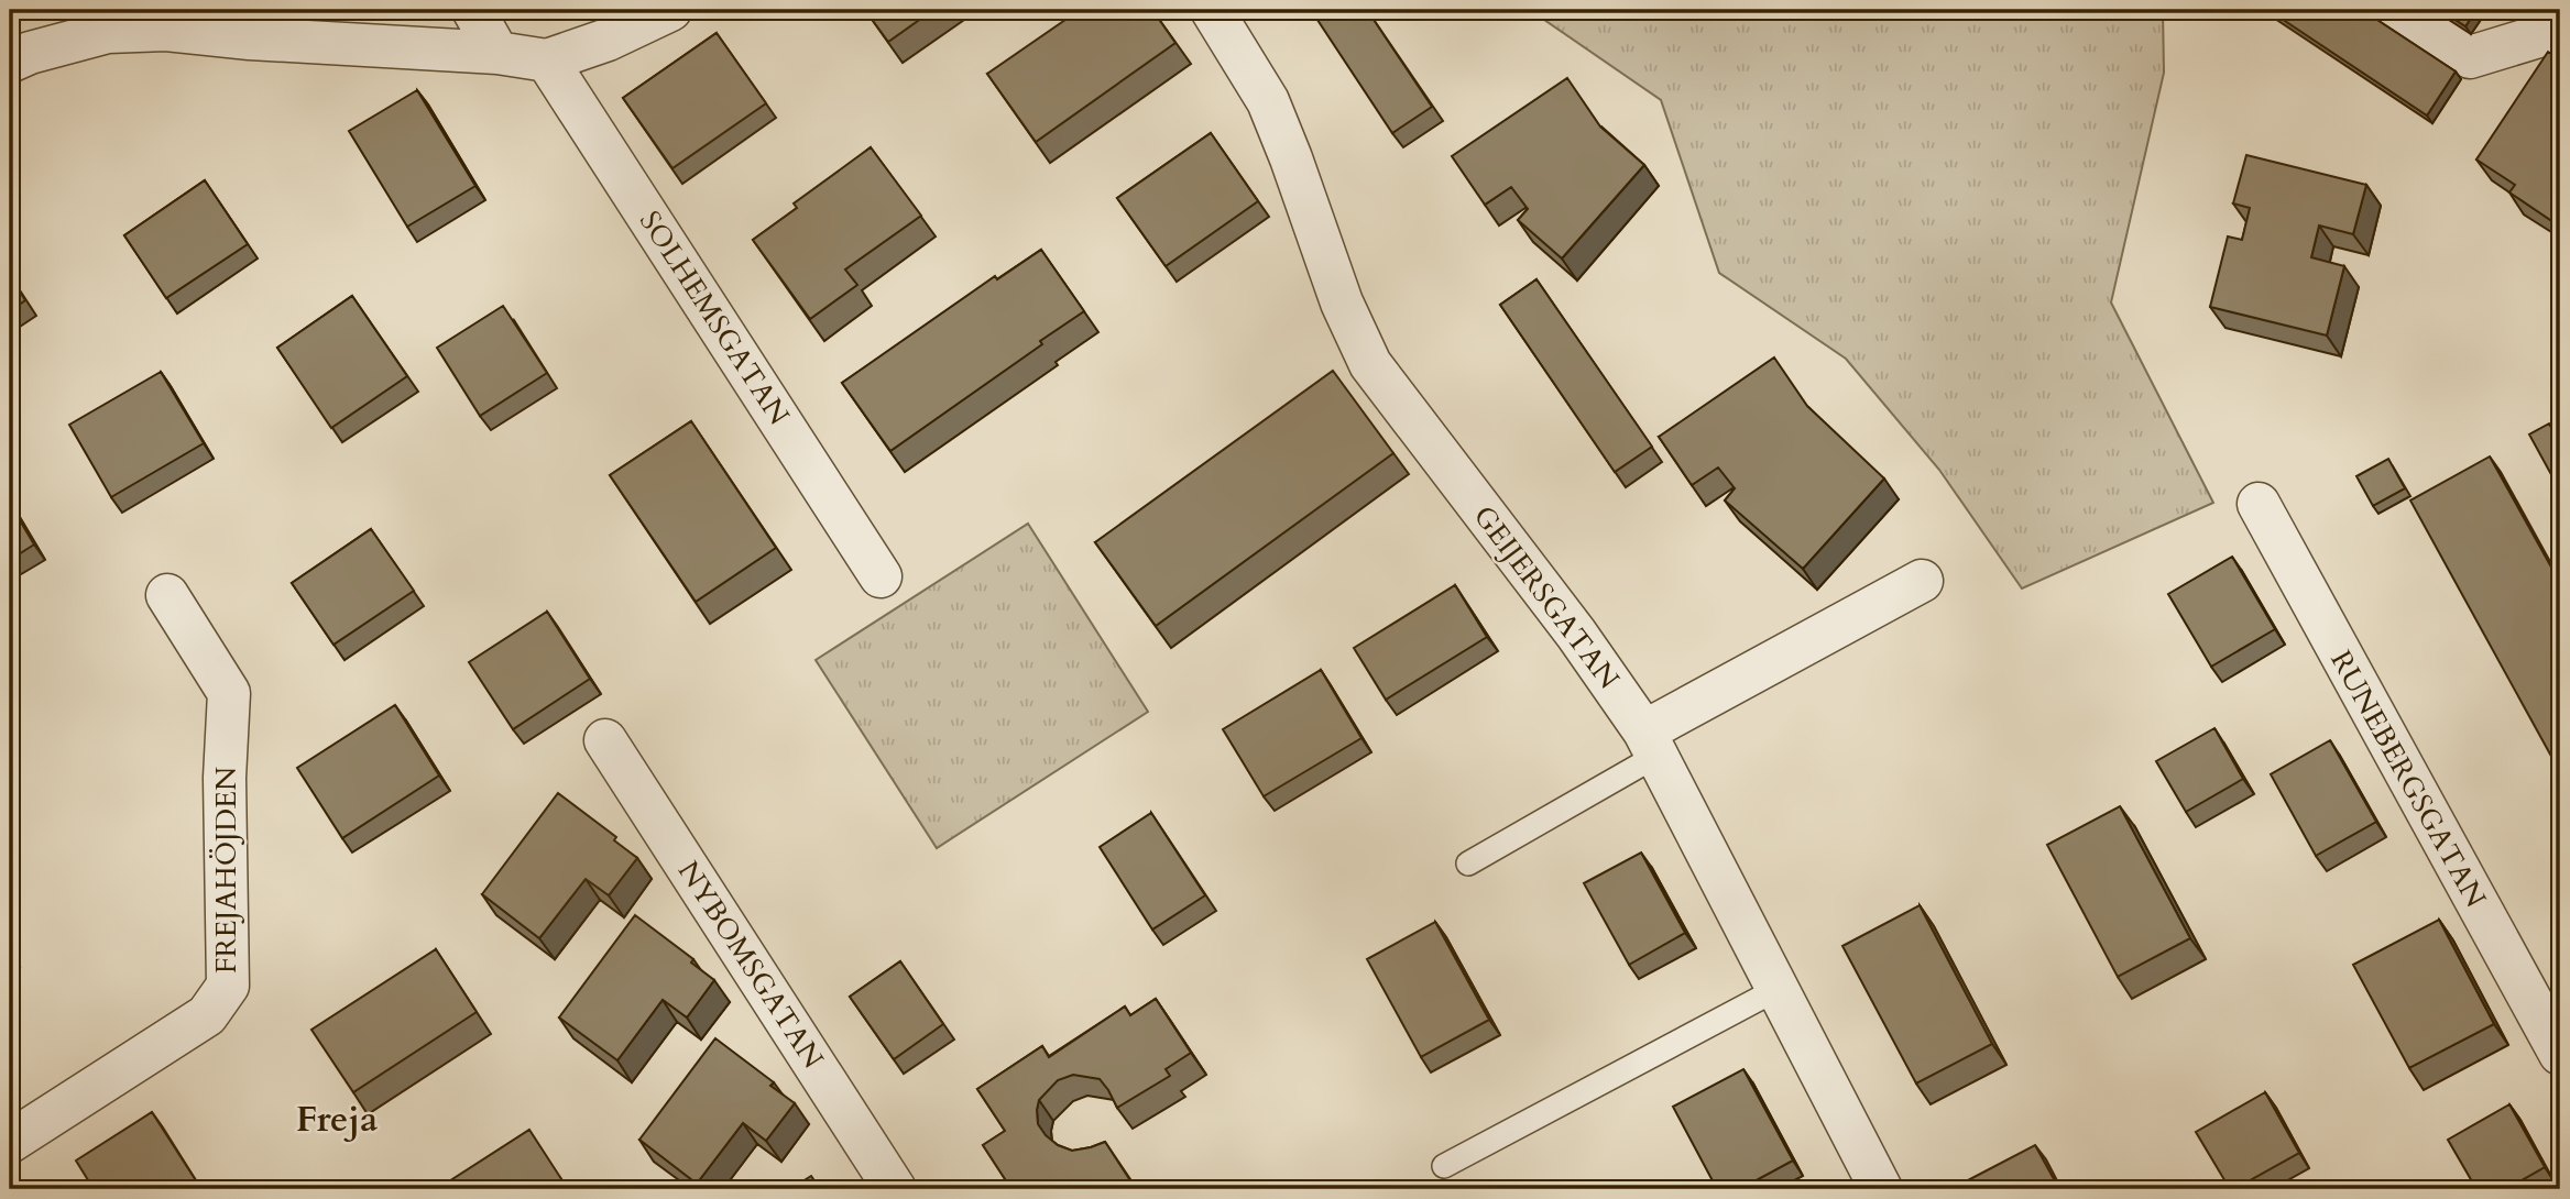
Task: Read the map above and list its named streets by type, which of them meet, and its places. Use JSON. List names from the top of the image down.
{
  "streets": {
    "street": [
      "SOLHEMSGATAN",
      "GEIJERSGATAN",
      "RUNEBERGSGATAN",
      "FREJAHÖJDEN",
      "NYBOMSGATAN"
    ]
  },
  "districts": ["Freja"]
}
